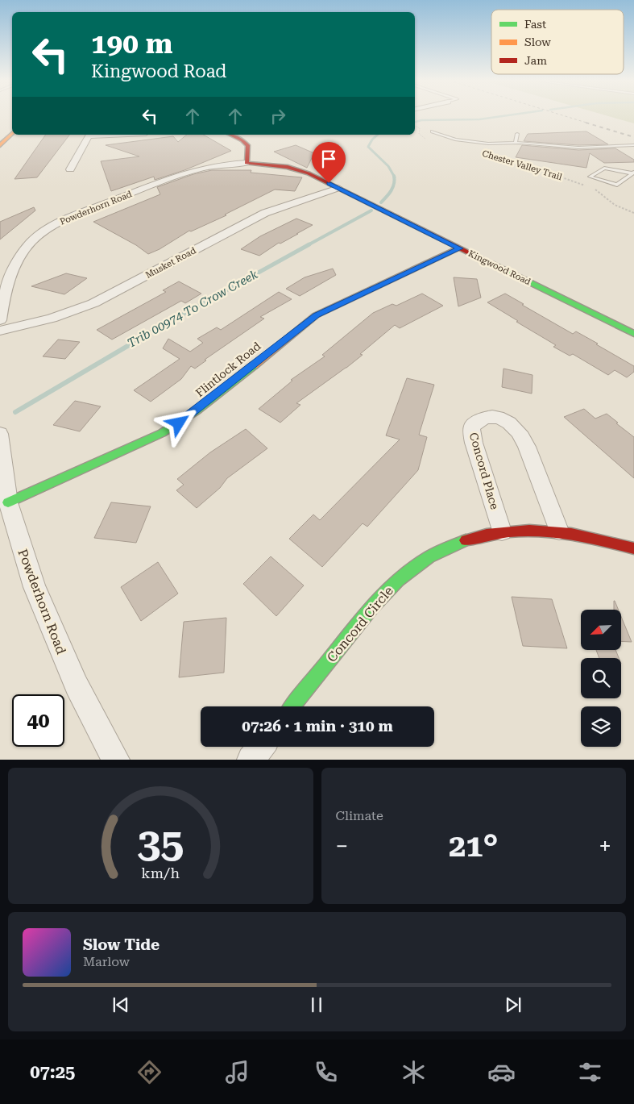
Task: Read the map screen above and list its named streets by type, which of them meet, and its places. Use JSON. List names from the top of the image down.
{
  "streets": {
    "main road": ["Kingwood Road", "Flintlock Road", "Concord Circle"],
    "street": ["Powderhorn Road", "Musket Road", "Concord Place"],
    "path": ["Chester Valley Trail"]
  },
  "crossings": [
    ["Powderhorn Road", "Kingwood Road"],
    ["Powderhorn Road", "Flintlock Road"],
    ["Musket Road", "Kingwood Road"],
    ["Kingwood Road", "Flintlock Road"],
    ["Concord Place", "Concord Circle"]
  ],
  "water": ["Trib 00974 To Crow Creek"],
  "legend": ["Fast", "Slow", "Jam"],
  "north": "bottom left",
  "page": {
    "turn": ["190 m", "Kingwood Road"],
    "limit": "40",
    "trip": "07:26 · 1 min · 310 m",
    "tile": "Climate",
    "heat": ["−", "21°", "+"],
    "song": ["Slow Tide", "Marlow"],
    "tabs": "07:25",
    "gauge": ["35", "km/h"]
  }
}
